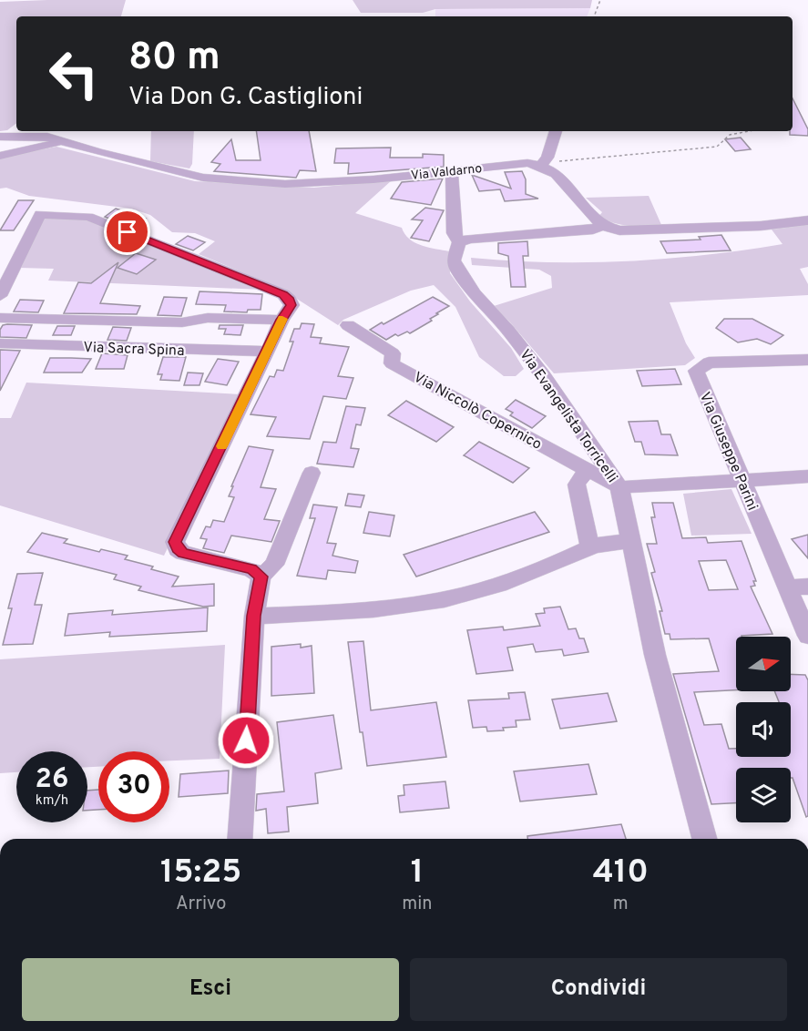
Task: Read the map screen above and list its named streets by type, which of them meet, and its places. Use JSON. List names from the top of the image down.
{
  "streets": {
    "street": [
      "Via Valdarno",
      "Via Sacra Spina",
      "Via Niccolò Copernico",
      "Via Evangelista Torricelli",
      "Via Giuseppe Parini"
    ]
  },
  "crossings": [
    ["Via Valdarno", "Via Evangelista Torricelli"],
    ["Via Niccolò Copernico", "Via Evangelista Torricelli"]
  ],
  "north": "right",
  "page": {
    "turn": ["80 m", "Via Don G. Castiglioni"],
    "speed": "26 km/h",
    "limit": "30",
    "eta": [
      "15:25",
      "Arrivo",
      "1",
      "min",
      "410",
      "m"
    ],
    "buttons": ["Esci", "Condividi"]
  }
}
